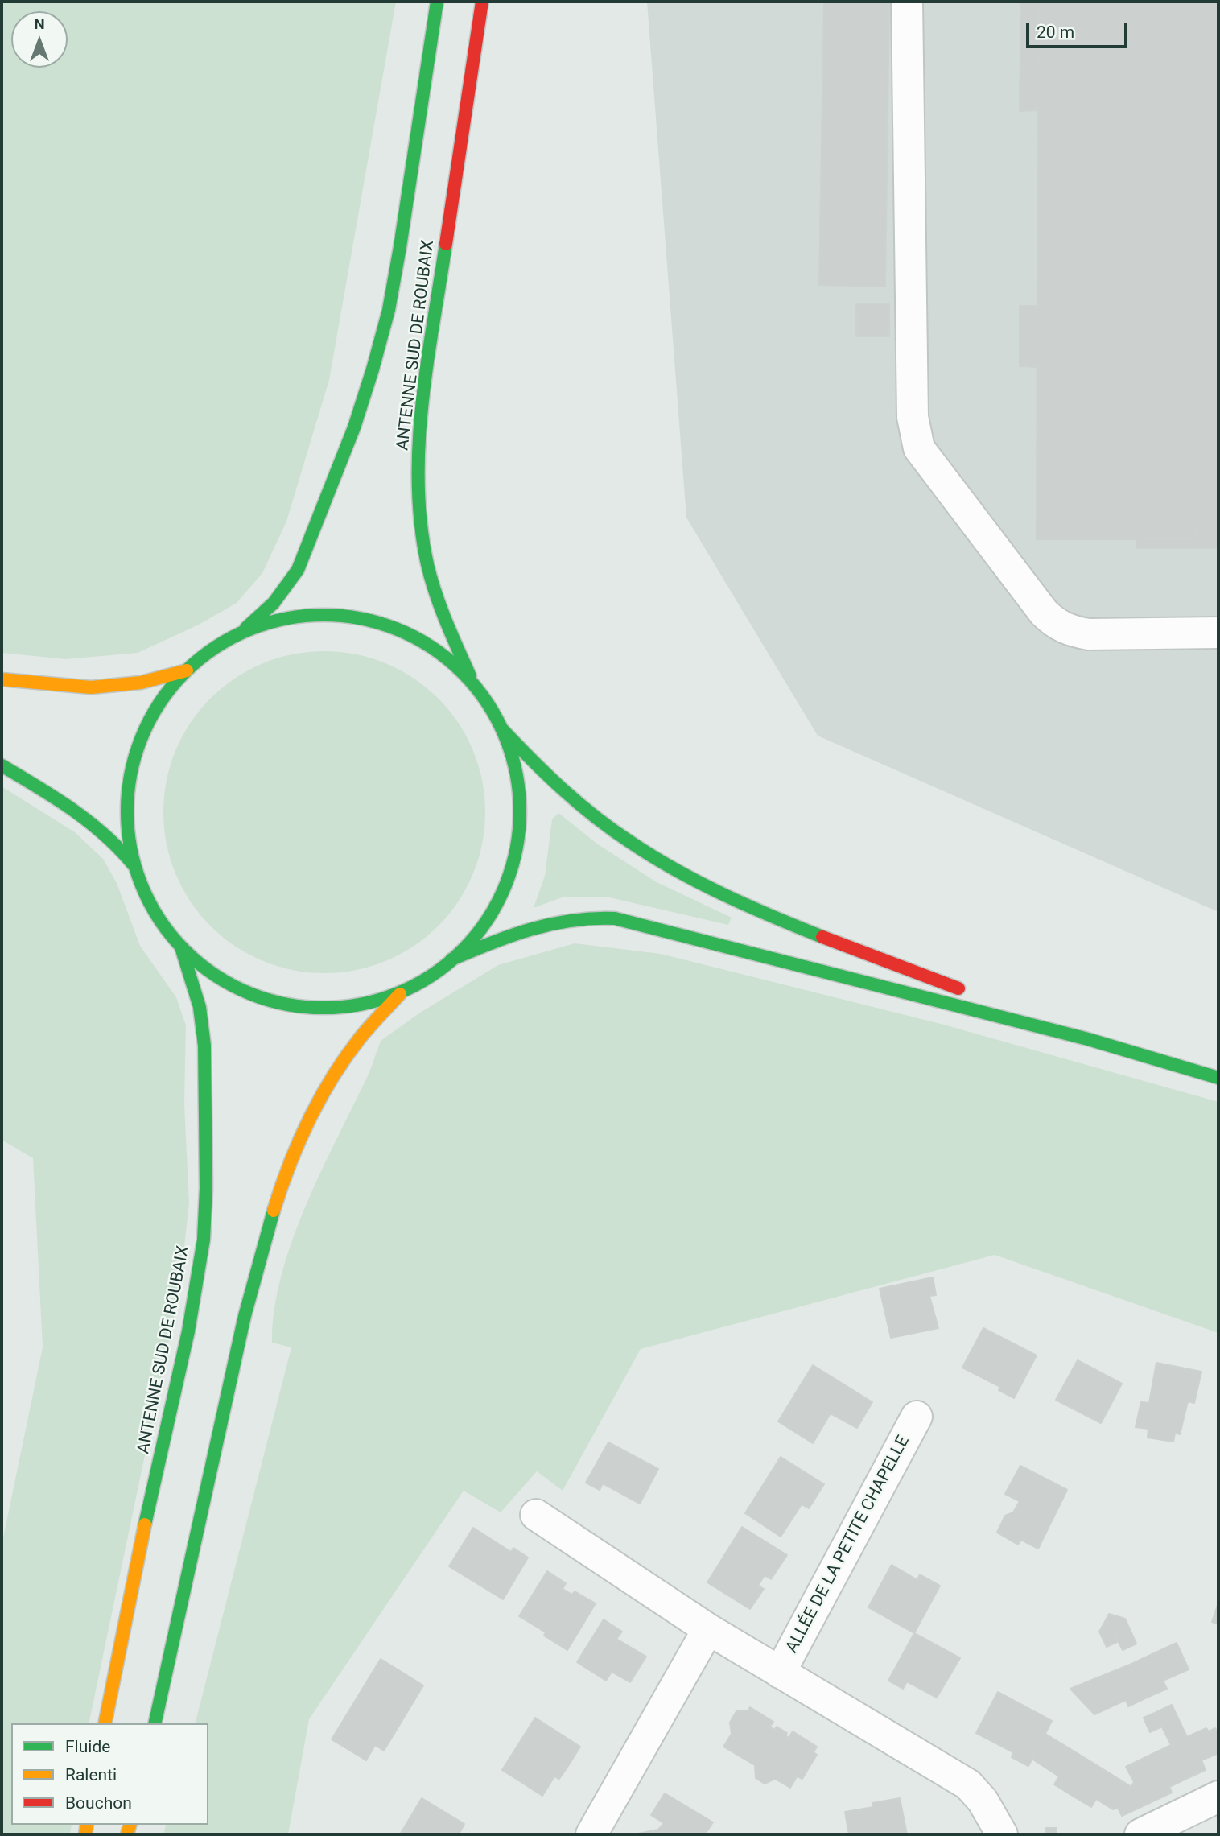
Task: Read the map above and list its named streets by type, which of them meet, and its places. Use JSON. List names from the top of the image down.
{
  "streets": {
    "main road": ["ANTENNE SUD DE ROUBAIX"],
    "street": ["ALLÉE DE LA PETITE CHAPELLE"]
  },
  "legend": ["Fluide", "Ralenti", "Bouchon"],
  "scale_bar": "20 m",
  "north": "top"
}
